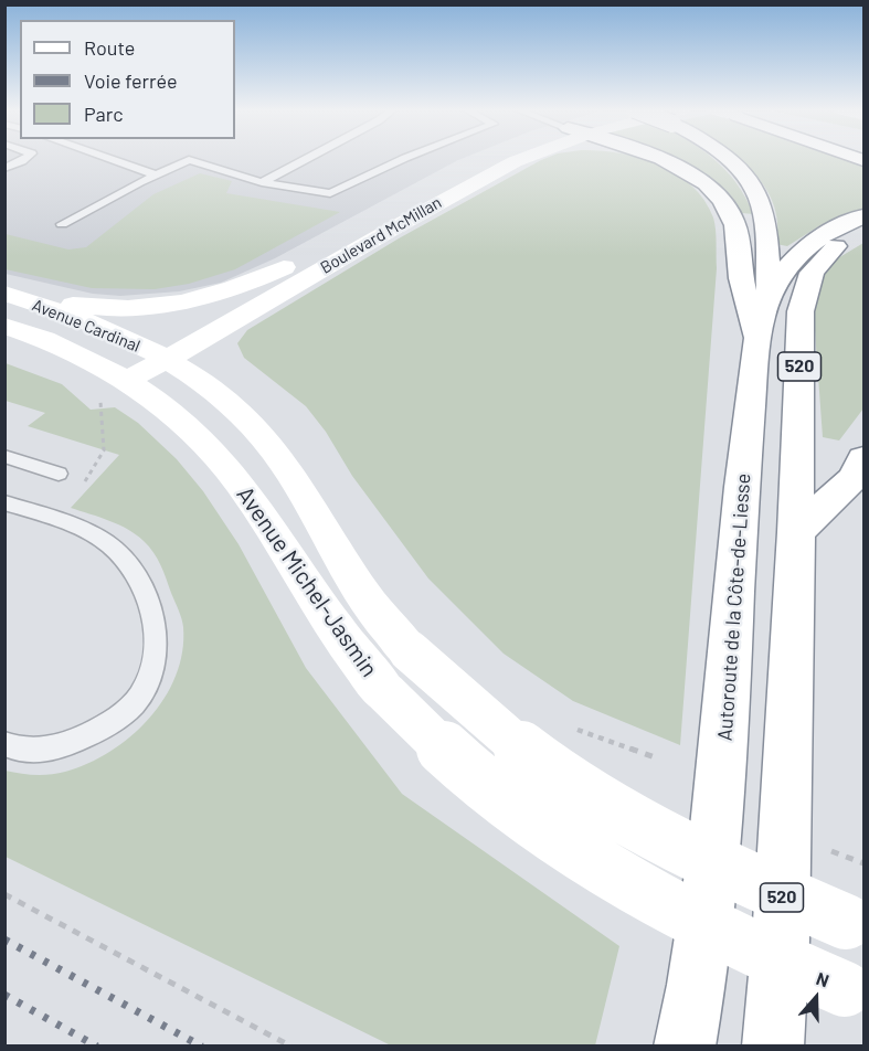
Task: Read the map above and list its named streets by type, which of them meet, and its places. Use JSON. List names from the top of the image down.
{
  "streets": {
    "main road": [
      "Boulevard McMillan",
      "Avenue Cardinal",
      "520",
      "Avenue Michel-Jasmin",
      "Autoroute de la Côte-de-Liesse"
    ]
  },
  "crossings": [
    ["Boulevard McMillan", "Avenue Cardinal"],
    ["Boulevard McMillan", "Avenue Michel-Jasmin"],
    ["Avenue Cardinal", "Avenue Michel-Jasmin"]
  ],
  "legend": ["Route", "Voie ferrée", "Parc"],
  "north": "top"
}
